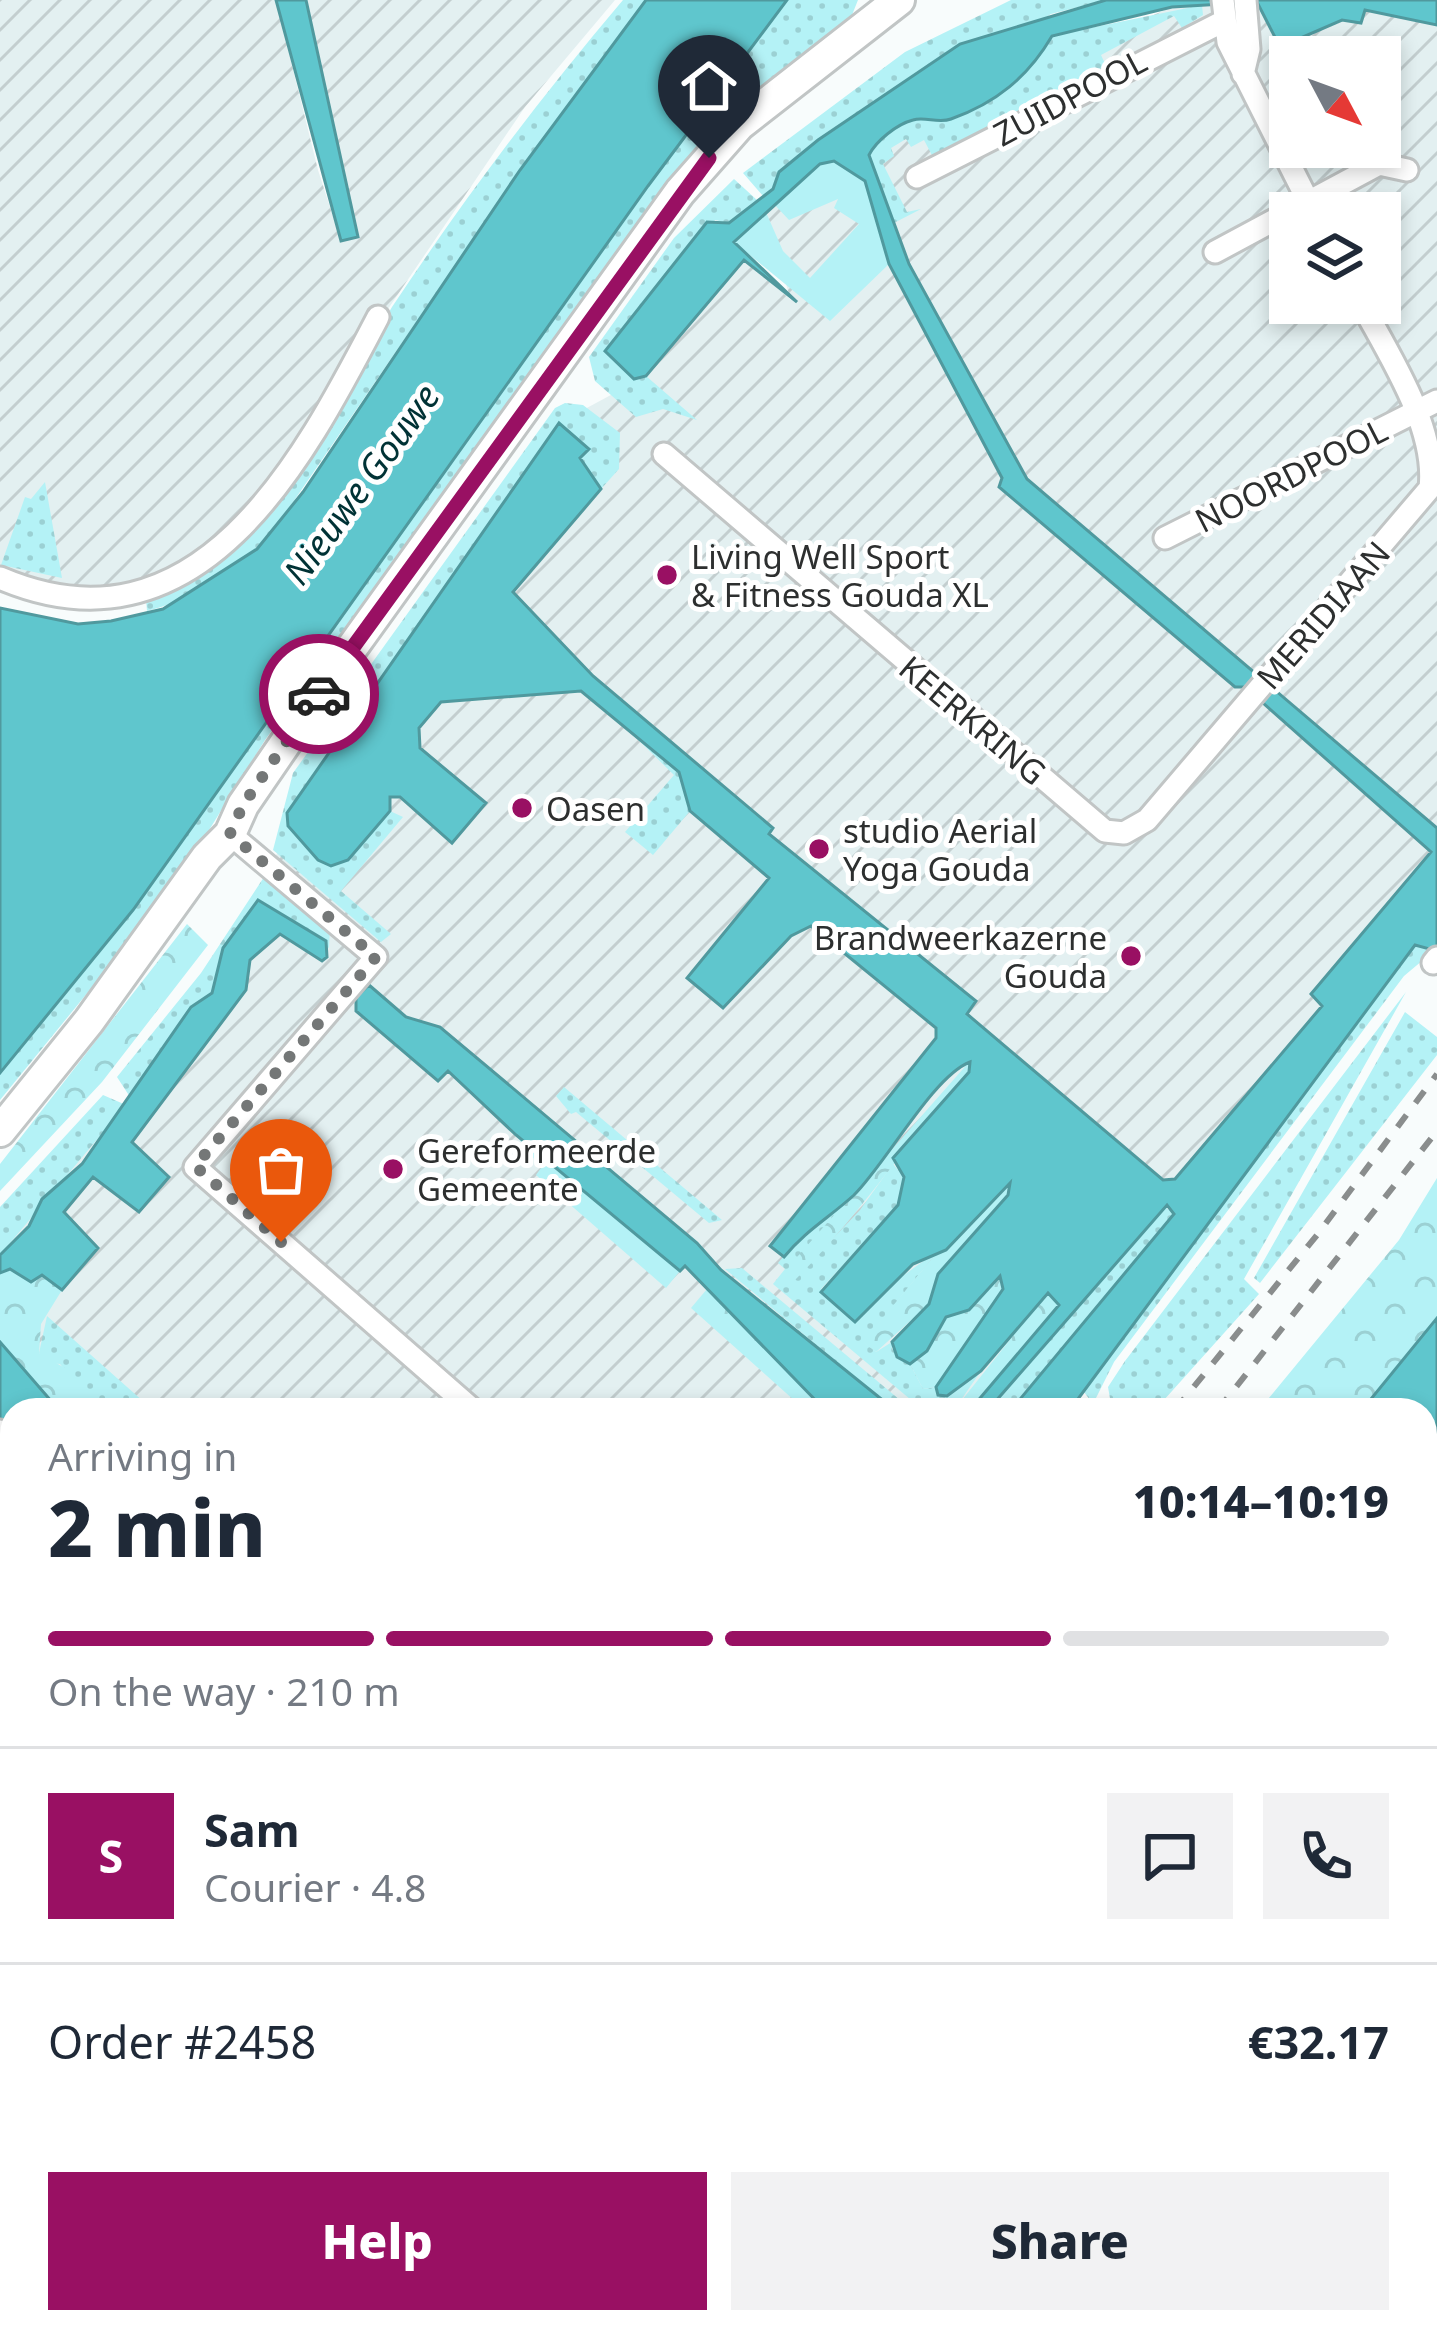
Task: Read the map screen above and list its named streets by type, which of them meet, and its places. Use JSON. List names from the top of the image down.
{
  "streets": {
    "street": [
      "ZUIDPOOL",
      "NOORDPOOL",
      "MERIDIAAN",
      "KEERKRING"
    ]
  },
  "crossings": [
    ["NOORDPOOL", "MERIDIAAN"],
    ["MERIDIAAN", "KEERKRING"]
  ],
  "water": ["Nieuwe Gouwe"],
  "places": [
    "Living Well Sport & Fitness Gouda XL",
    "Oasen",
    "studio Aerial Yoga Gouda",
    "Brandweerkazerne Gouda",
    "Gereformeerde Gemeente"
  ],
  "north": "bottom right",
  "page": {
    "heading": ["2 min", "Arriving in", "10:14–10:19"],
    "panel": [
      "Sam",
      "Courier · 4.8",
      "Order #2458",
      "€32.17"
    ],
    "bar": "On the way · 210 m",
    "round": "S",
    "buttons": ["Help", "Share"]
  }
}
